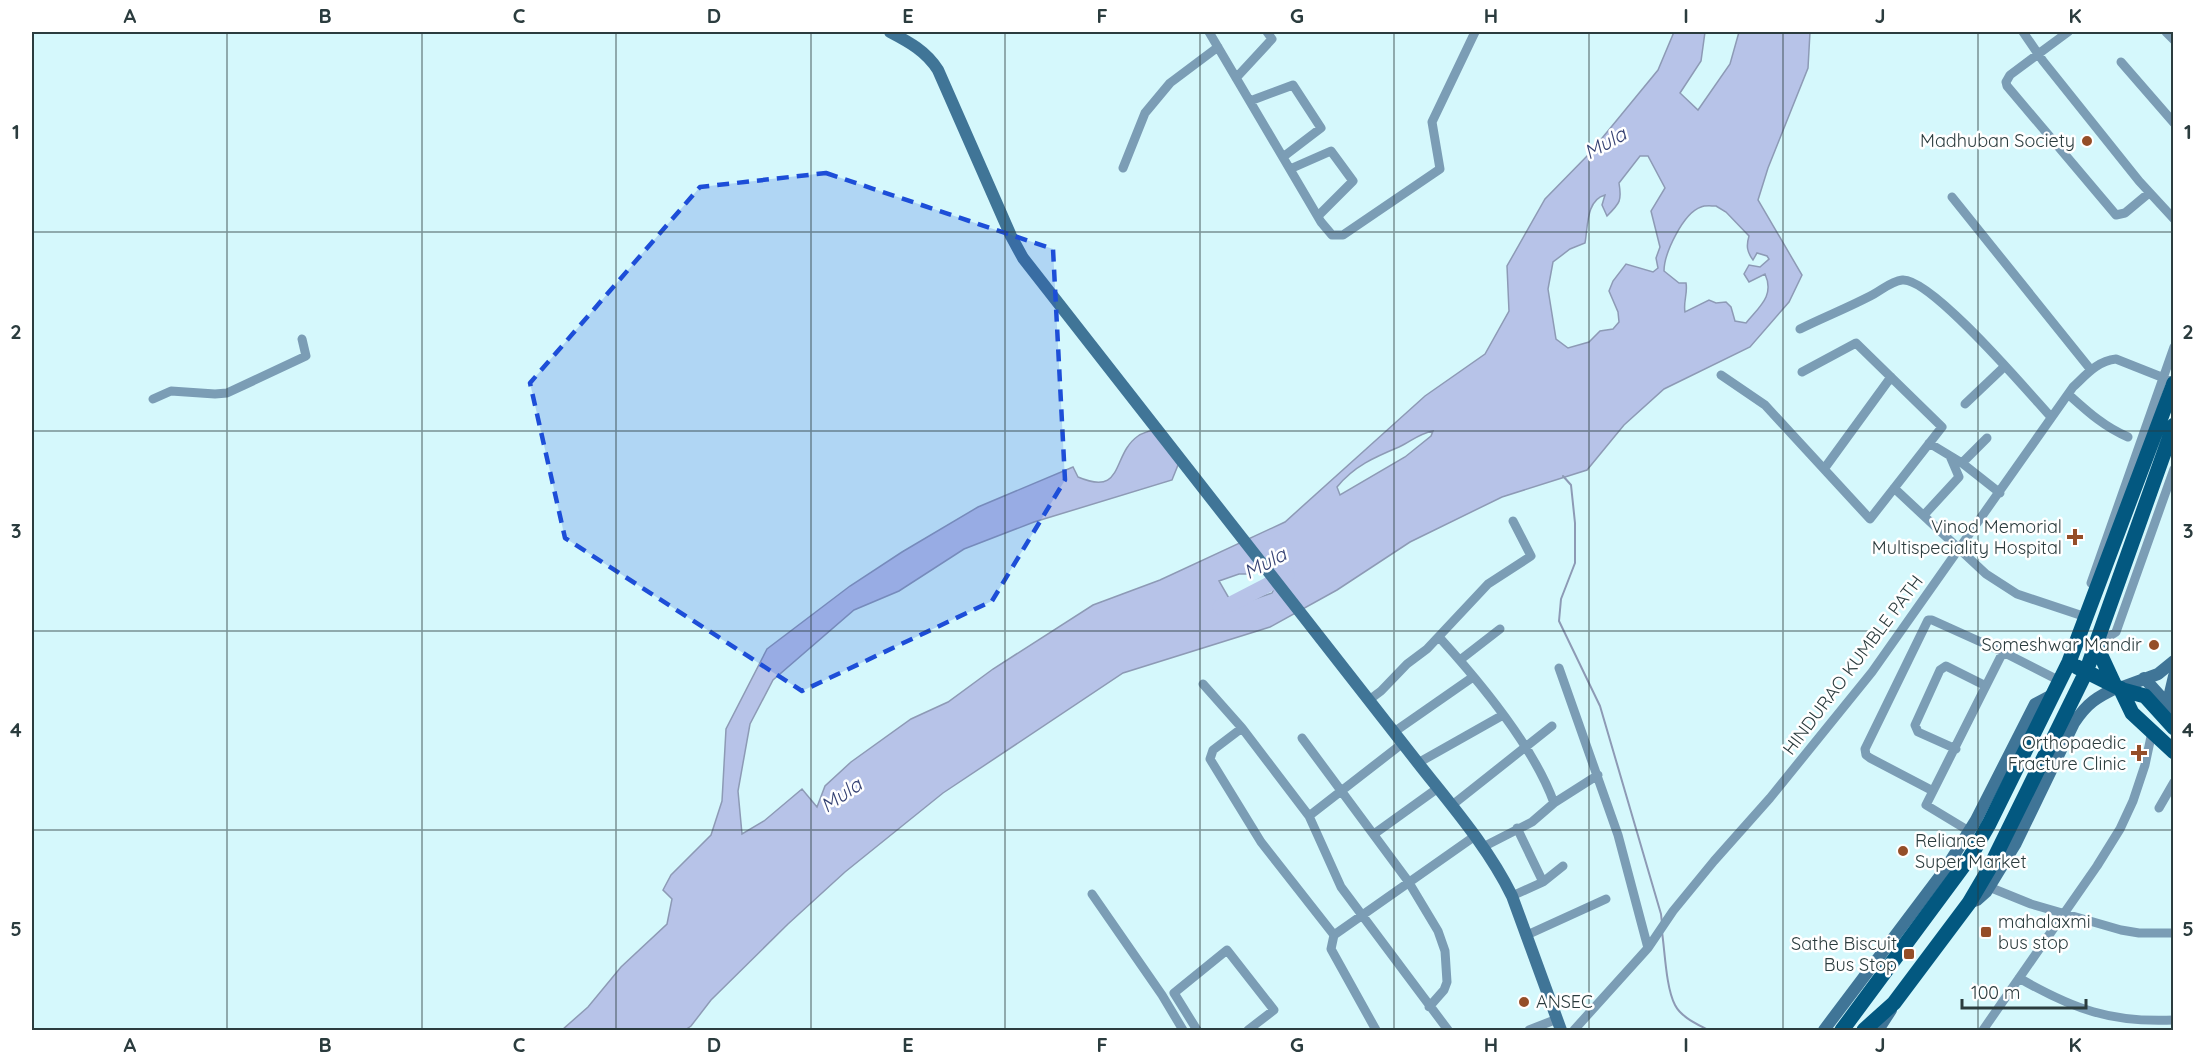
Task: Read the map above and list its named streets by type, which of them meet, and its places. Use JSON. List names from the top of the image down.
{
  "streets": {
    "street": ["HINDURAO KUMBLE PATH"]
  },
  "water": ["Mula"],
  "places": {
    "other": [
      "Madhuban Society",
      "Someshwar Mandir",
      "Reliance Super Market",
      "ANSEC"
    ],
    "health": ["Vinod Memorial Multispeciality Hospital", "Orthopaedic Fracture Clinic"],
    "transit": ["mahalaxmi bus stop", "Sathe Biscuit Bus Stop"]
  },
  "scale_bar": "100 m",
  "grid": {
    "columns": [
      "A",
      "B",
      "C",
      "D",
      "E",
      "F",
      "G",
      "H",
      "I",
      "J",
      "K"
    ],
    "rows": [
      "1",
      "2",
      "3",
      "4",
      "5"
    ]
  }
}
